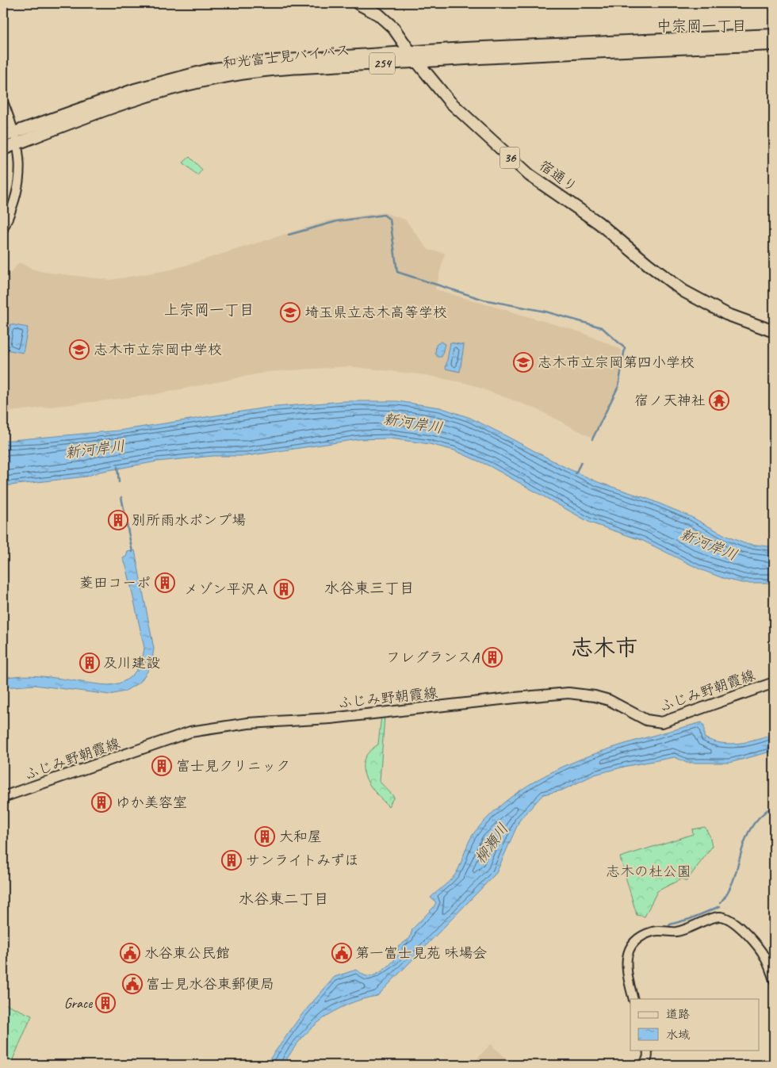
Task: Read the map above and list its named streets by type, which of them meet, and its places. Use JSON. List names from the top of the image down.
{
  "streets": {
    "main road": [
      "和光富士見バイパス",
      "254",
      "36",
      "宿通り",
      "ふじみ野朝霞線"
    ]
  },
  "crossings": [
    ["和光富士見バイパス", "宿通り"]
  ],
  "districts": [
    "中宗岡一丁目",
    "上宗岡一丁目",
    "水谷東三丁目",
    "志木市",
    "水谷東二丁目"
  ],
  "water": ["新河岸川", "柳瀬川"],
  "parks": ["志木の杜公園"],
  "places": {
    "school or university": ["埼玉県立志木高等学校", "志木市立宗岡中学校", "志木市立宗岡第四小学校"],
    "temple": ["宿ノ天神社"],
    "building": [
      "別所雨水ポンプ場",
      "菱田コーポ",
      "メゾン平沢Ａ",
      "フレグランスA",
      "及川建設",
      "富士見クリニック",
      "ゆか美容室",
      "大和屋",
      "サンライトみずほ",
      "Grace"
    ],
    "public building": ["水谷東公民館", "第一富士見苑 味場会", "富士見水谷東郵便局"]
  },
  "legend": ["道路", "水域"]
}
